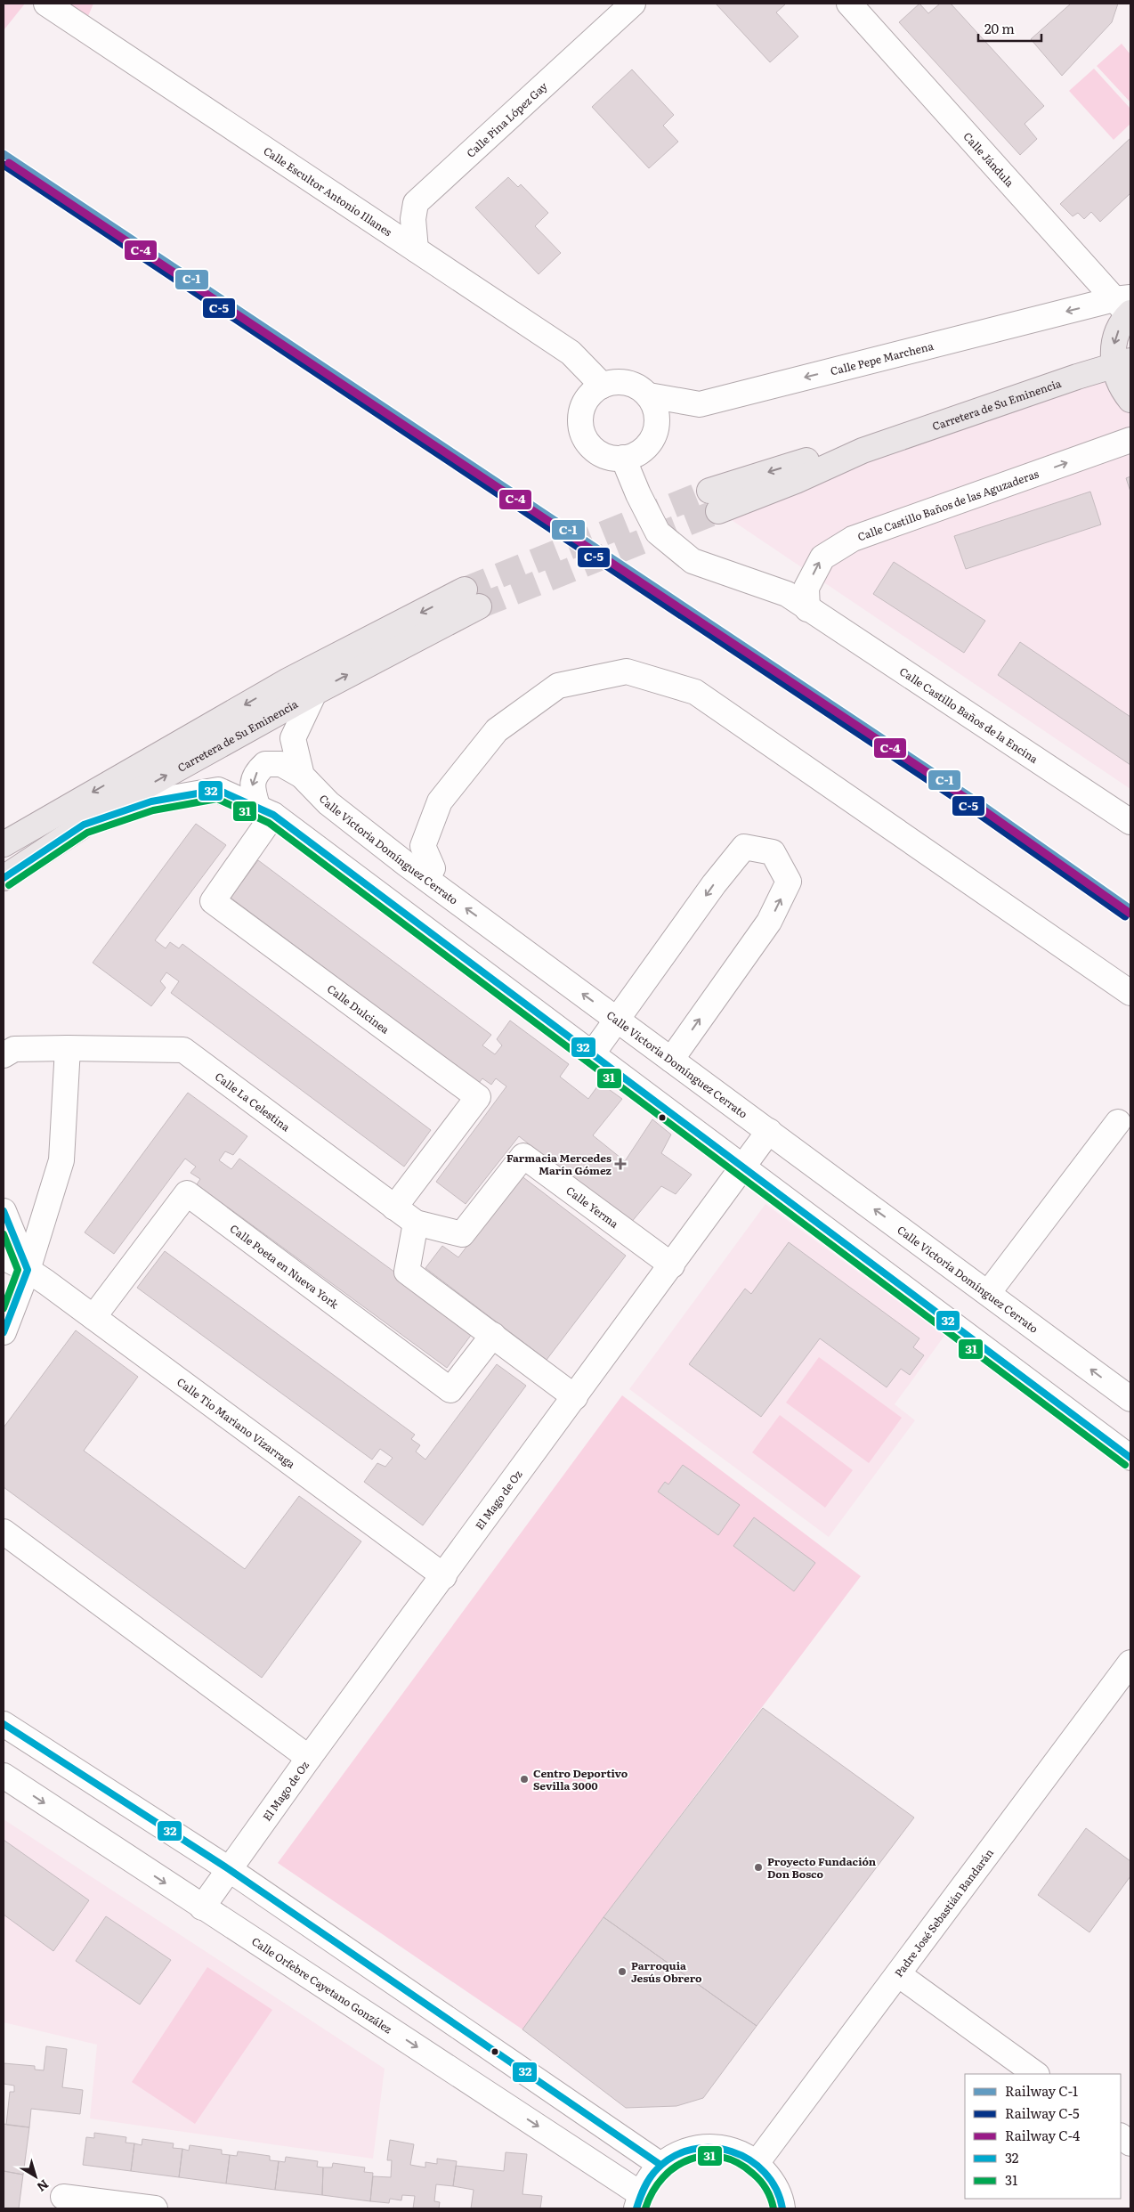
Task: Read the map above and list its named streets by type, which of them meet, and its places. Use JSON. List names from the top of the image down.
{
  "streets": {
    "main road": ["Carretera de Su Eminencia"],
    "street": [
      "Calle Pina López Gay",
      "Calle Jándula",
      "Calle Escultor Antonio Illanes",
      "Calle Pepe Marchena",
      "Calle Castillo Baños de las Aguzaderas",
      "Calle Castillo Baños de la Encina",
      "Calle Victoria Domínguez Cerrato",
      "Calle Dulcinea",
      "Calle La Celestina",
      "Calle Yerma",
      "Calle Poeta en Nueva York",
      "Calle Tio Mariano Vizarraga",
      "El Mago de Oz",
      "Padre José Sebastián Bandarán",
      "Calle Orfebre Cayetano González"
    ]
  },
  "crossings": [
    ["Calle Pina López Gay", "Calle Escultor Antonio Illanes"],
    ["Calle Jándula", "Calle Pepe Marchena"],
    ["Calle Escultor Antonio Illanes", "Calle Pepe Marchena"],
    ["Calle Escultor Antonio Illanes", "Calle Castillo Baños de la Encina"],
    ["Calle Pepe Marchena", "Calle Castillo Baños de la Encina"],
    ["Calle Castillo Baños de las Aguzaderas", "Calle Castillo Baños de la Encina"],
    ["Calle Victoria Domínguez Cerrato", "Calle Dulcinea"],
    ["Calle Victoria Domínguez Cerrato", "El Mago de Oz"],
    ["Calle Dulcinea", "Calle La Celestina"],
    ["Calle La Celestina", "Calle Yerma"],
    ["Calle Yerma", "El Mago de Oz"],
    ["Calle Poeta en Nueva York", "Calle Tio Mariano Vizarraga"],
    ["Calle Tio Mariano Vizarraga", "El Mago de Oz"],
    ["El Mago de Oz", "Calle Orfebre Cayetano González"]
  ],
  "one_way": ["Calle Pepe Marchena", "Calle Castillo Baños de las Aguzaderas"],
  "places": {
    "health": ["Farmacia Mercedes Marín Gómez"],
    "other": ["Centro Deportivo Sevilla 3000", "Proyecto Fundación Don Bosco", "Parroquia Jesús Obrero"]
  },
  "lines": [
    "rail line C-1",
    "rail line C-4",
    "rail line C-5",
    "transit line 32",
    "transit line 31"
  ],
  "legend": [
    "Railway C-1",
    "Railway C-5",
    "Railway C-4",
    "32",
    "31"
  ],
  "scale_bar": "20 m",
  "north": "bottom right"
}
